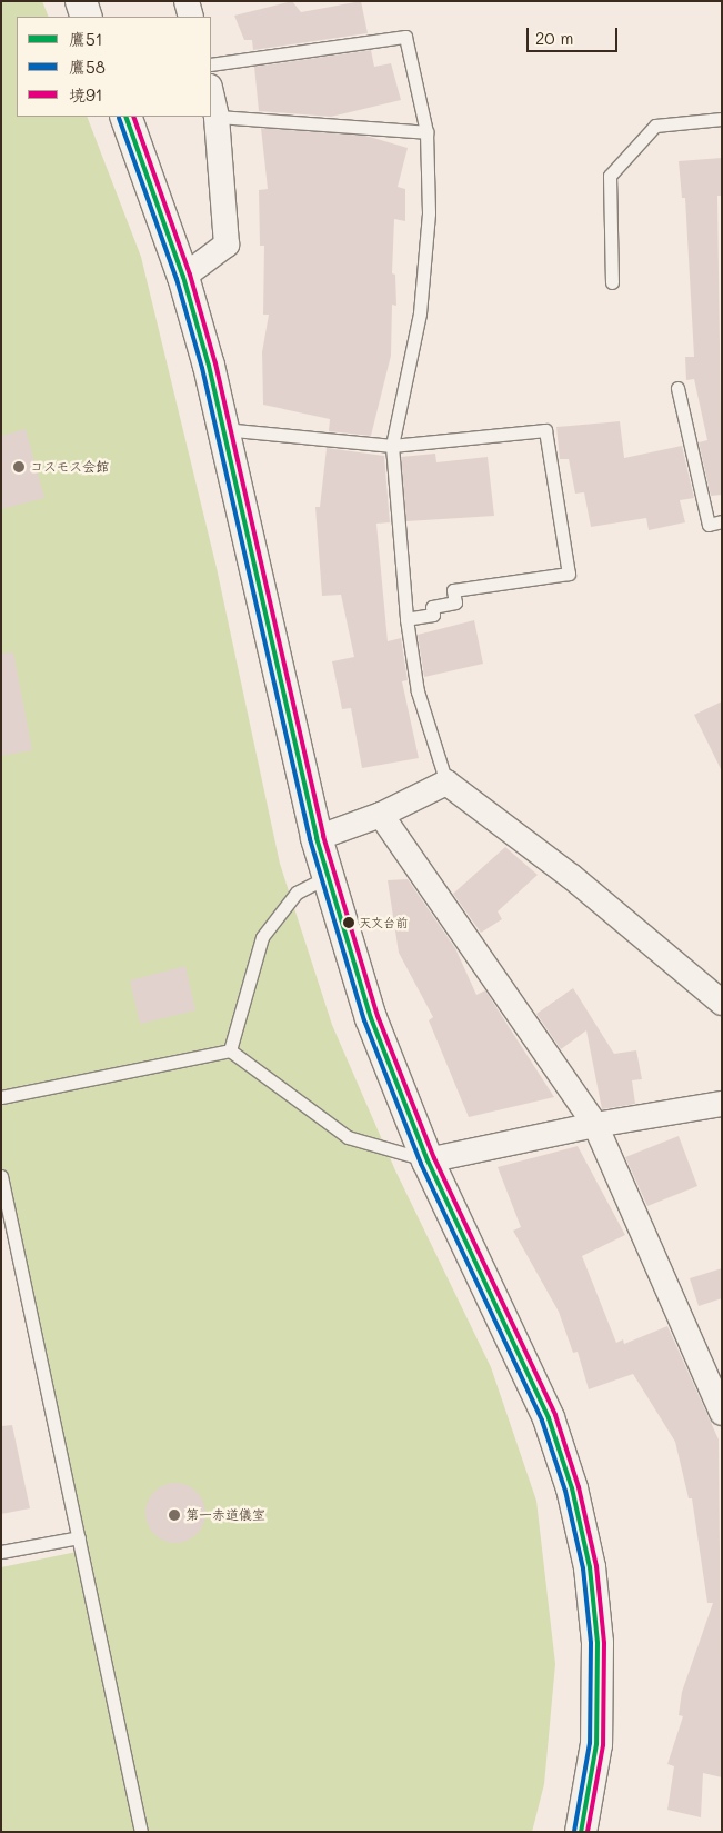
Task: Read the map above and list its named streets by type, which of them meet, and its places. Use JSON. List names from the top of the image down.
{
  "places": ["コスモス会館", "天文台前", "第一赤道儀室"],
  "lines": ["transit line 鷹51", "transit line 境91", "transit line 鷹58"],
  "legend": ["鷹51", "鷹58", "境91"],
  "scale_bar": "20 m"
}
